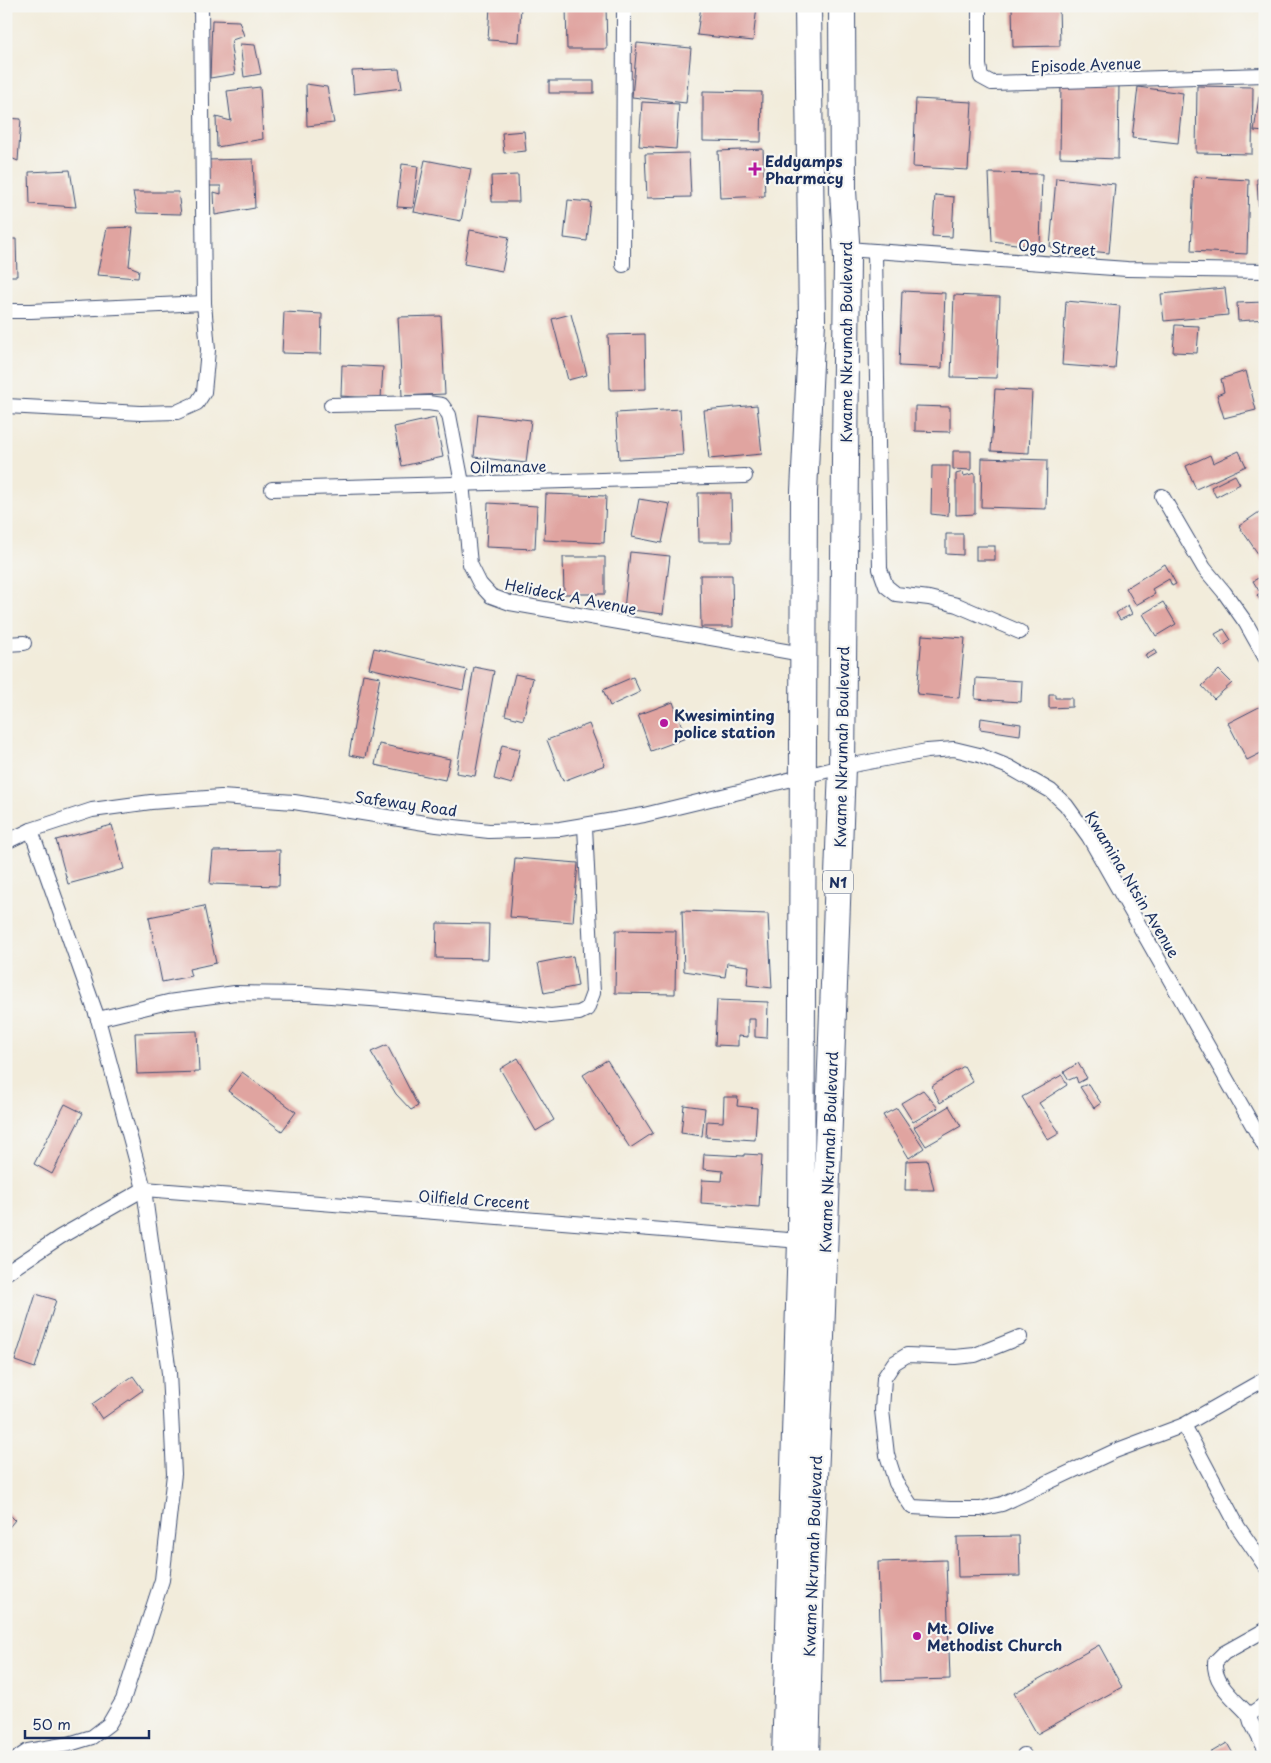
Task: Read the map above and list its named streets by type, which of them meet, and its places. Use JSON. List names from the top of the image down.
{
  "streets": {
    "highway": ["Kwame Nkrumah Boulevard", "N1"],
    "street": [
      "Episode Avenue",
      "Ogo Street",
      "Oilmanave",
      "Helideck A Avenue",
      "Safeway Road",
      "Kwamina Ntsin Avenue",
      "Oilfield Crecent"
    ]
  },
  "crossings": [
    ["Ogo Street", "Kwame Nkrumah Boulevard"],
    ["Kwame Nkrumah Boulevard", "Helideck A Avenue"],
    ["Kwame Nkrumah Boulevard", "Safeway Road"],
    ["Kwame Nkrumah Boulevard", "Kwamina Ntsin Avenue"],
    ["Kwame Nkrumah Boulevard", "Oilfield Crecent"],
    ["Oilmanave", "Helideck A Avenue"],
    ["Safeway Road", "Kwamina Ntsin Avenue"]
  ],
  "places": {
    "health": ["Eddyamps Pharmacy"],
    "other": ["Kwesiminting police station", "Mt. Olive Methodist Church"]
  },
  "scale_bar": "50 m"
}
